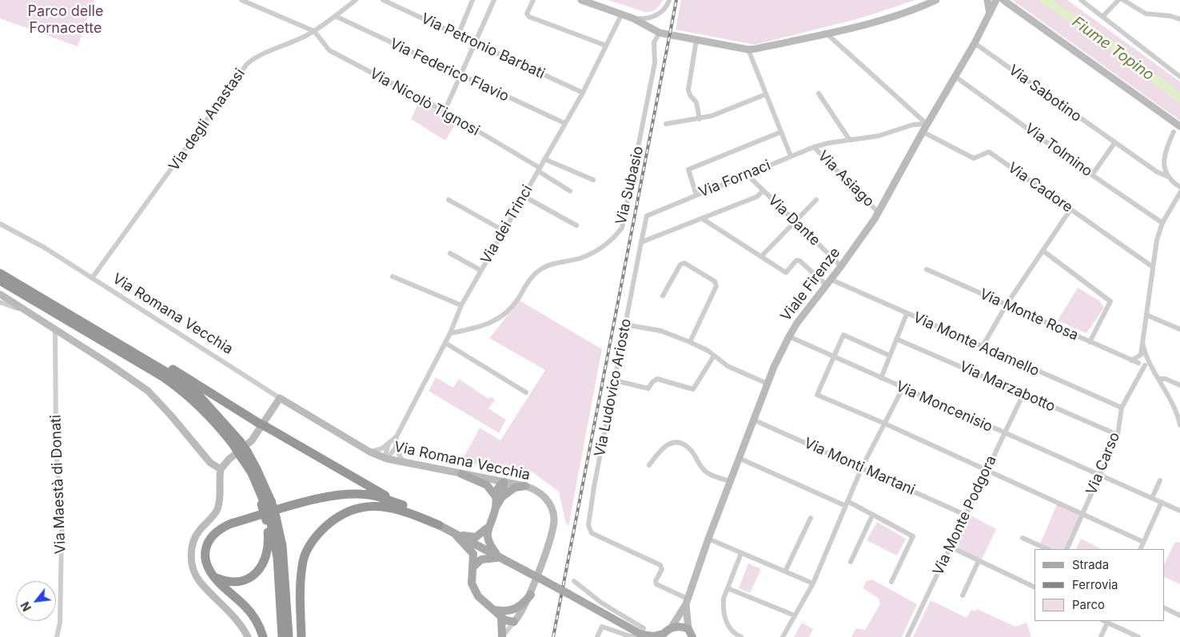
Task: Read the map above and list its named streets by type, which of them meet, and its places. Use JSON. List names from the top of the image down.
{
  "streets": {
    "main road": ["Viale Firenze", "Via Romana Vecchia"],
    "street": [
      "Via Petronio Barbati",
      "Via Federico Flavio",
      "Via Sabotino",
      "Via Nicolò Tignosi",
      "Via degli Anastasi",
      "Via Tolmino",
      "Via Fornaci",
      "Via Asiago",
      "Via Subasio",
      "Via Cadore",
      "Via Dante",
      "Via dei Trinci",
      "Via Monte Rosa",
      "Via Monte Adamello",
      "Via Marzabotto",
      "Via Ludovico Ariosto",
      "Via Moncenisio",
      "Via Carso",
      "Via Monti Martani",
      "Via Maestà di Donati",
      "Via Monte Podgora"
    ]
  },
  "crossings": [
    ["Via Petronio Barbati", "Via dei Trinci"],
    ["Via Federico Flavio", "Via degli Anastasi"],
    ["Via Federico Flavio", "Via dei Trinci"],
    ["Via Sabotino", "Viale Firenze"],
    ["Via Nicolò Tignosi", "Via degli Anastasi"],
    ["Via Nicolò Tignosi", "Via dei Trinci"],
    ["Via degli Anastasi", "Via Romana Vecchia"],
    ["Via Tolmino", "Viale Firenze"],
    ["Via Fornaci", "Via Asiago"],
    ["Via Fornaci", "Via Dante"],
    ["Via Fornaci", "Viale Firenze"],
    ["Via Fornaci", "Via Ludovico Ariosto"],
    ["Via Asiago", "Viale Firenze"],
    ["Via Subasio", "Via dei Trinci"],
    ["Via Cadore", "Viale Firenze"],
    ["Via Dante", "Viale Firenze"],
    ["Via dei Trinci", "Via Romana Vecchia"],
    ["Viale Firenze", "Via Monte Adamello"],
    ["Viale Firenze", "Via Ludovico Ariosto"],
    ["Viale Firenze", "Via Moncenisio"],
    ["Viale Firenze", "Via Monti Martani"],
    ["Via Monte Rosa", "Via Carso"],
    ["Via Monte Adamello", "Via Carso"],
    ["Via Marzabotto", "Via Carso"],
    ["Via Marzabotto", "Via Monte Podgora"],
    ["Via Moncenisio", "Via Carso"],
    ["Via Moncenisio", "Via Monte Podgora"],
    ["Via Monti Martani", "Via Monte Podgora"]
  ],
  "water": ["Fiume Topino"],
  "parks": ["Parco delle Fornacette"],
  "legend": ["Strada", "Ferrovia", "Parco"],
  "north": "bottom left"
}
